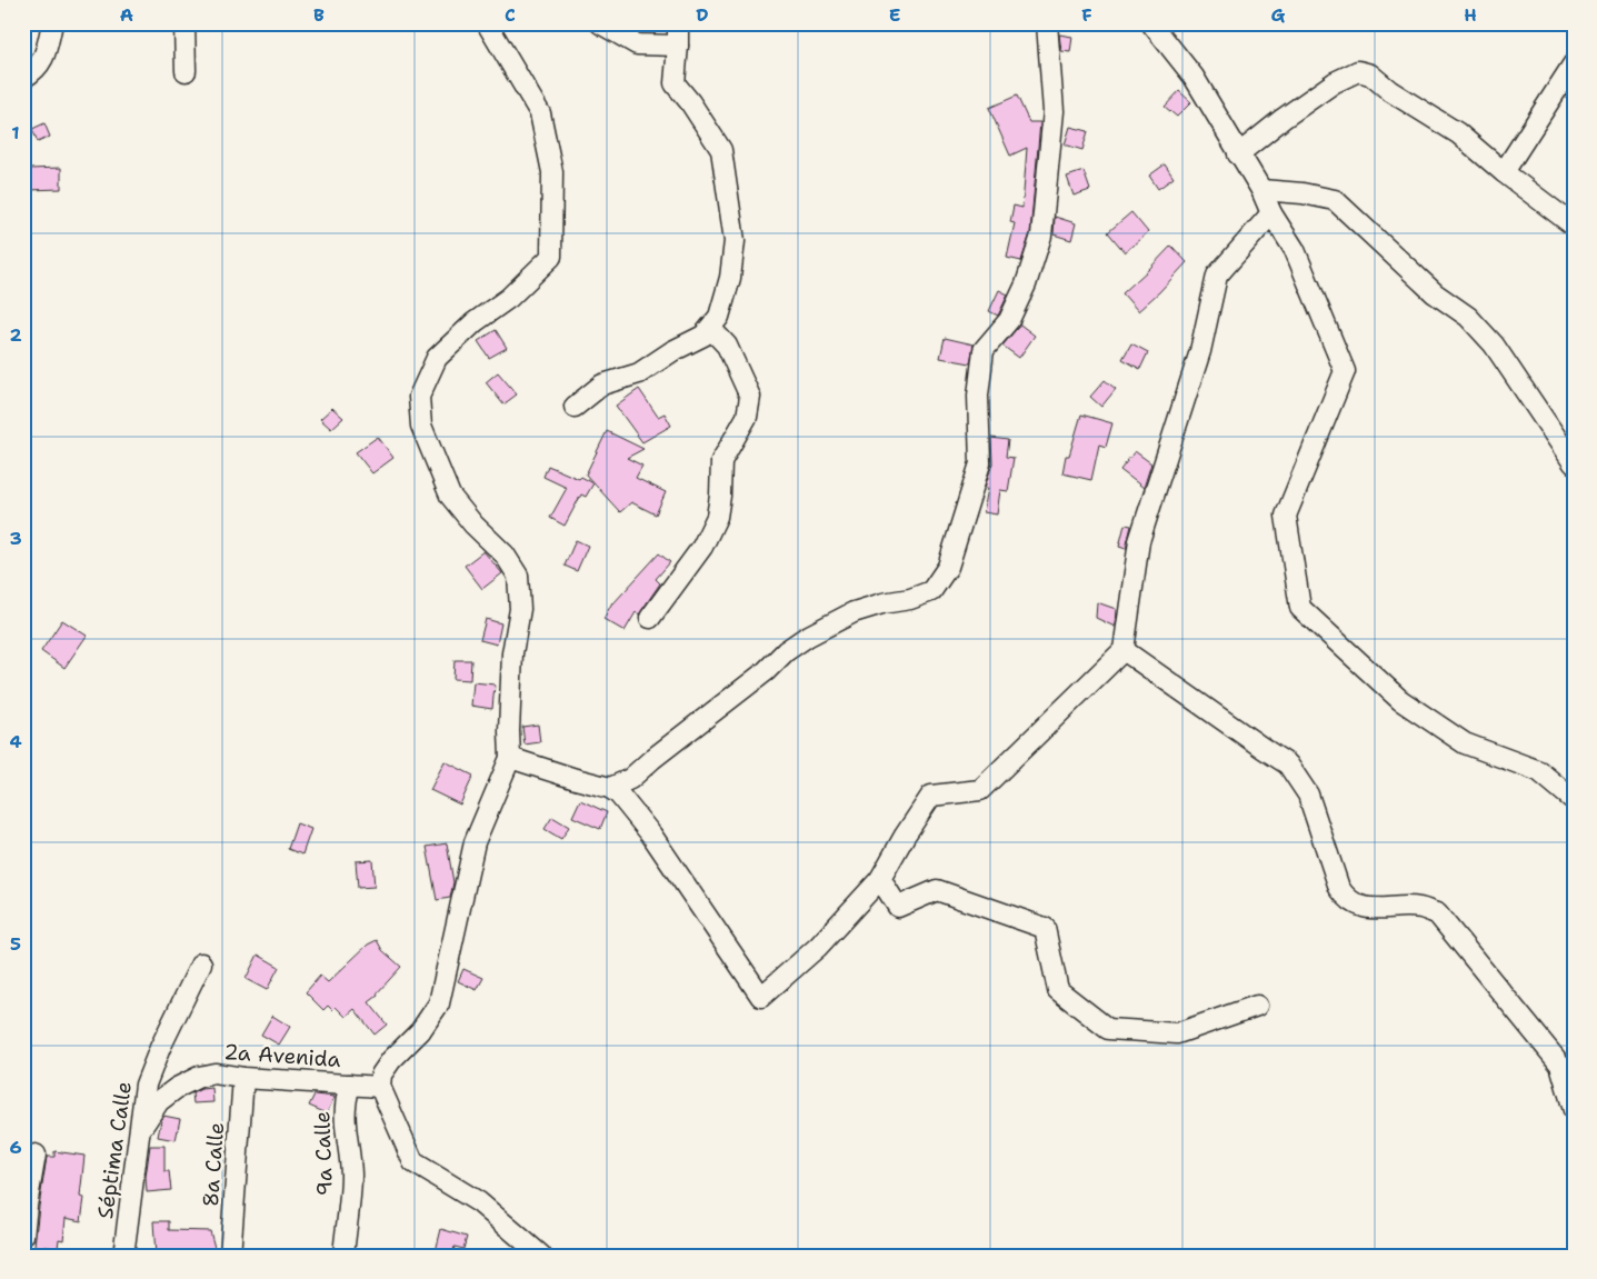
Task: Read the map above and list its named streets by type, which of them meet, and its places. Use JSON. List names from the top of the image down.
{
  "streets": {
    "street": [
      "2a Avenida",
      "Séptima Calle",
      "9a Calle",
      "8a Calle"
    ]
  },
  "crossings": [
    ["2a Avenida", "Séptima Calle"],
    ["2a Avenida", "9a Calle"],
    ["2a Avenida", "8a Calle"]
  ],
  "grid": {
    "columns": [
      "A",
      "B",
      "C",
      "D",
      "E",
      "F",
      "G",
      "H"
    ],
    "rows": [
      "1",
      "2",
      "3",
      "4",
      "5",
      "6"
    ]
  }
}
